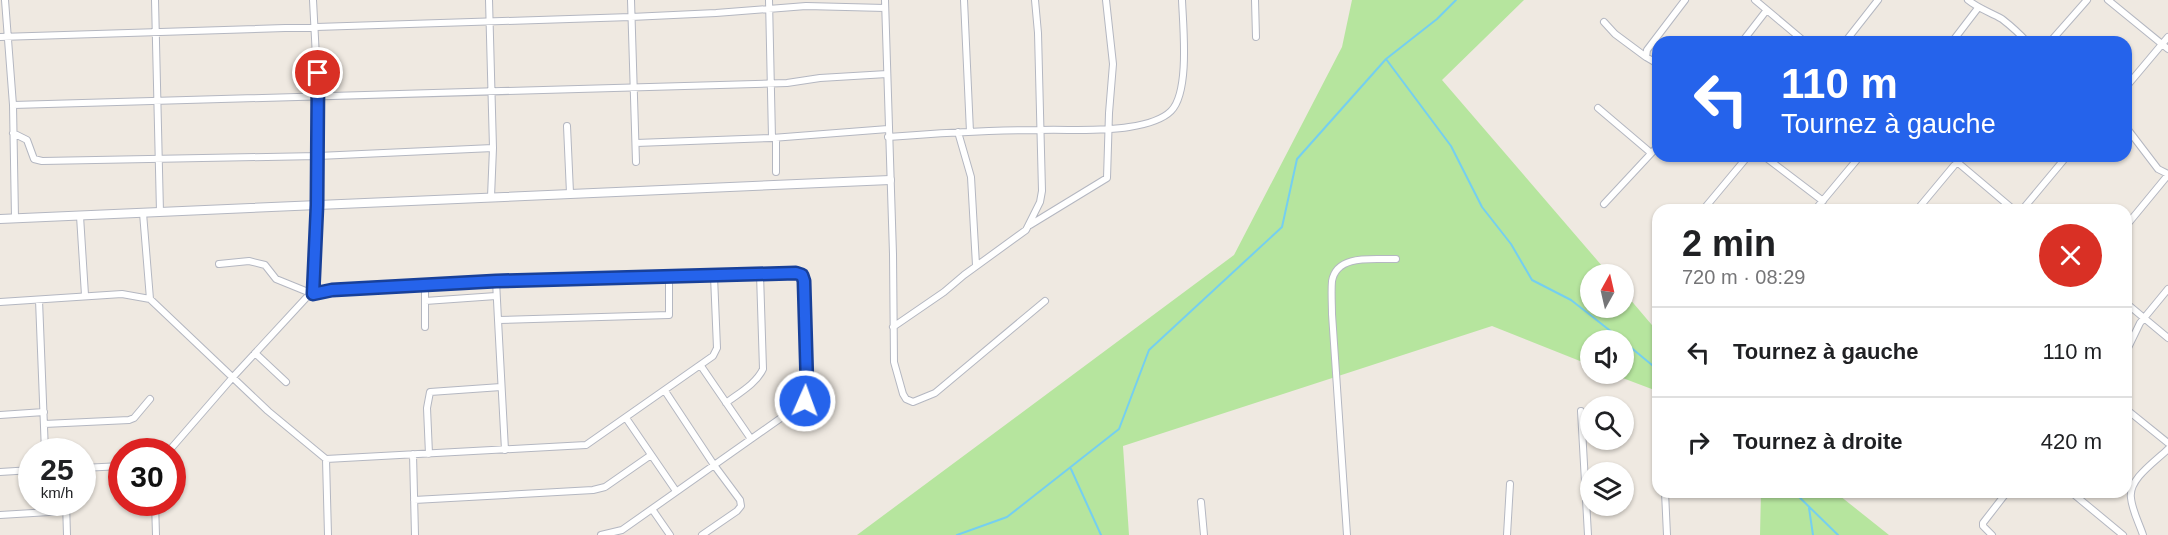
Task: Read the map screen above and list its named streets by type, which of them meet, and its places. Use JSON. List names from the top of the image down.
{
  "north": "top",
  "page": {
    "turn": ["110 m", "Tournez à gauche"],
    "heading": ["2 min", "720 m · 08:29"],
    "list": [
      {
        "name": "Tournez à gauche",
        "value": "110 m"
      },
      {
        "name": "Tournez à droite",
        "value": "420 m"
      }
    ],
    "speed": "25 km/h",
    "limit": "30"
  }
}
